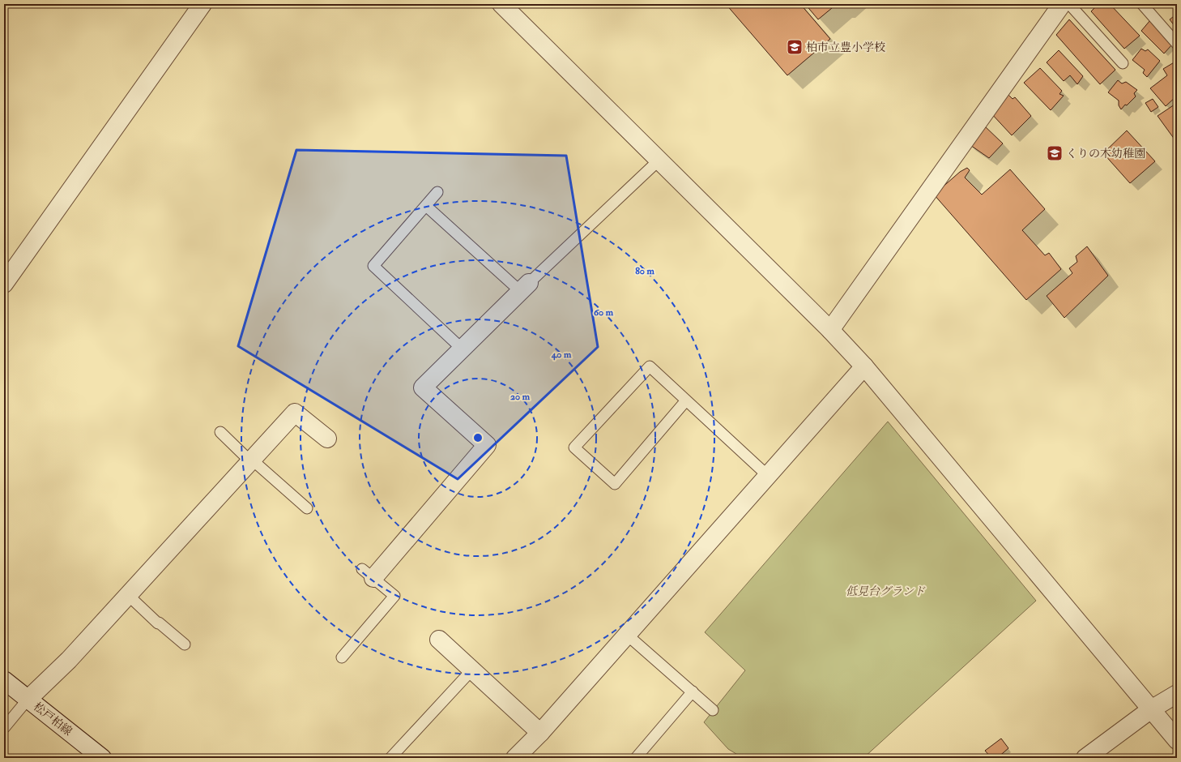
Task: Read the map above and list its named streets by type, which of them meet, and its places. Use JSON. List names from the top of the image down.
{
  "streets": {
    "street": ["松戸柏線"]
  },
  "parks": ["低見台グランド"],
  "places": {
    "school or university": ["柏市立豊小学校", "くりの木幼稚園"]
  },
  "rings": [
    "80 m",
    "60 m",
    "40 m",
    "20 m"
  ]
}
